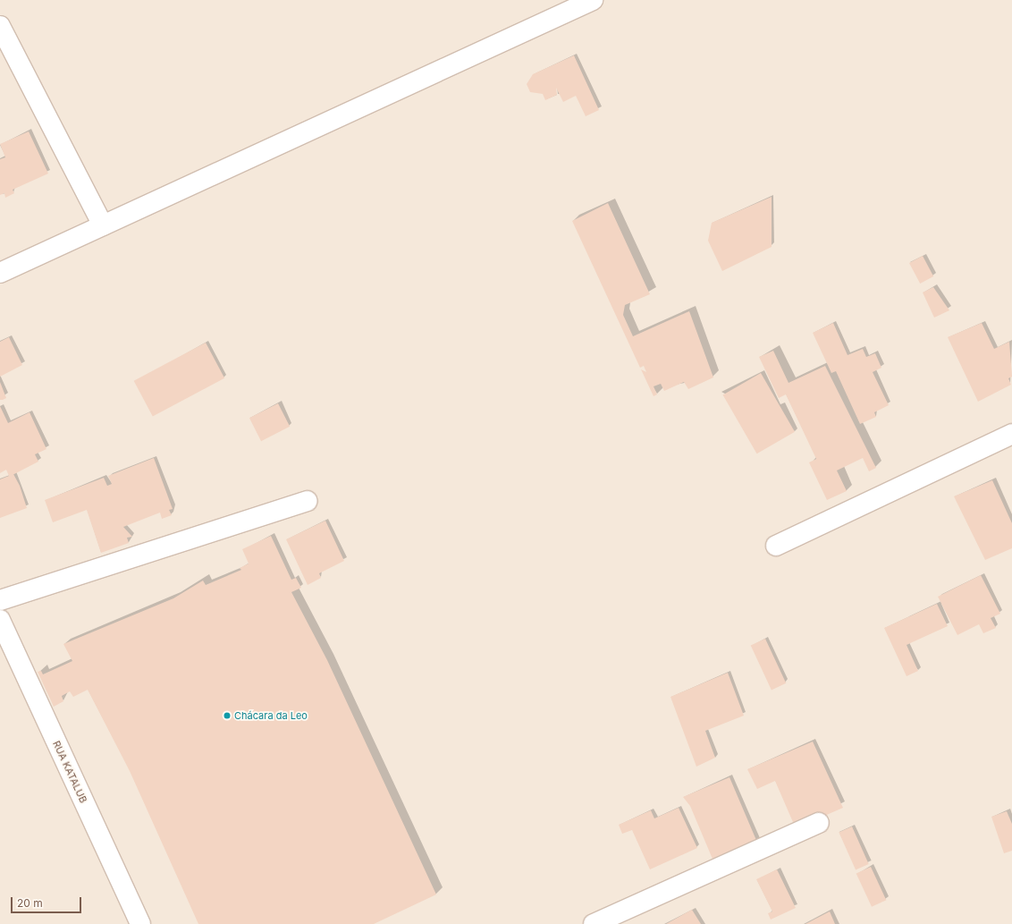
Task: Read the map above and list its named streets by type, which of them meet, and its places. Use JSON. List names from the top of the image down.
{
  "streets": {
    "street": ["RUA KATALUB"]
  },
  "places": ["Chácara da Leo"],
  "scale_bar": "20 m"
}
